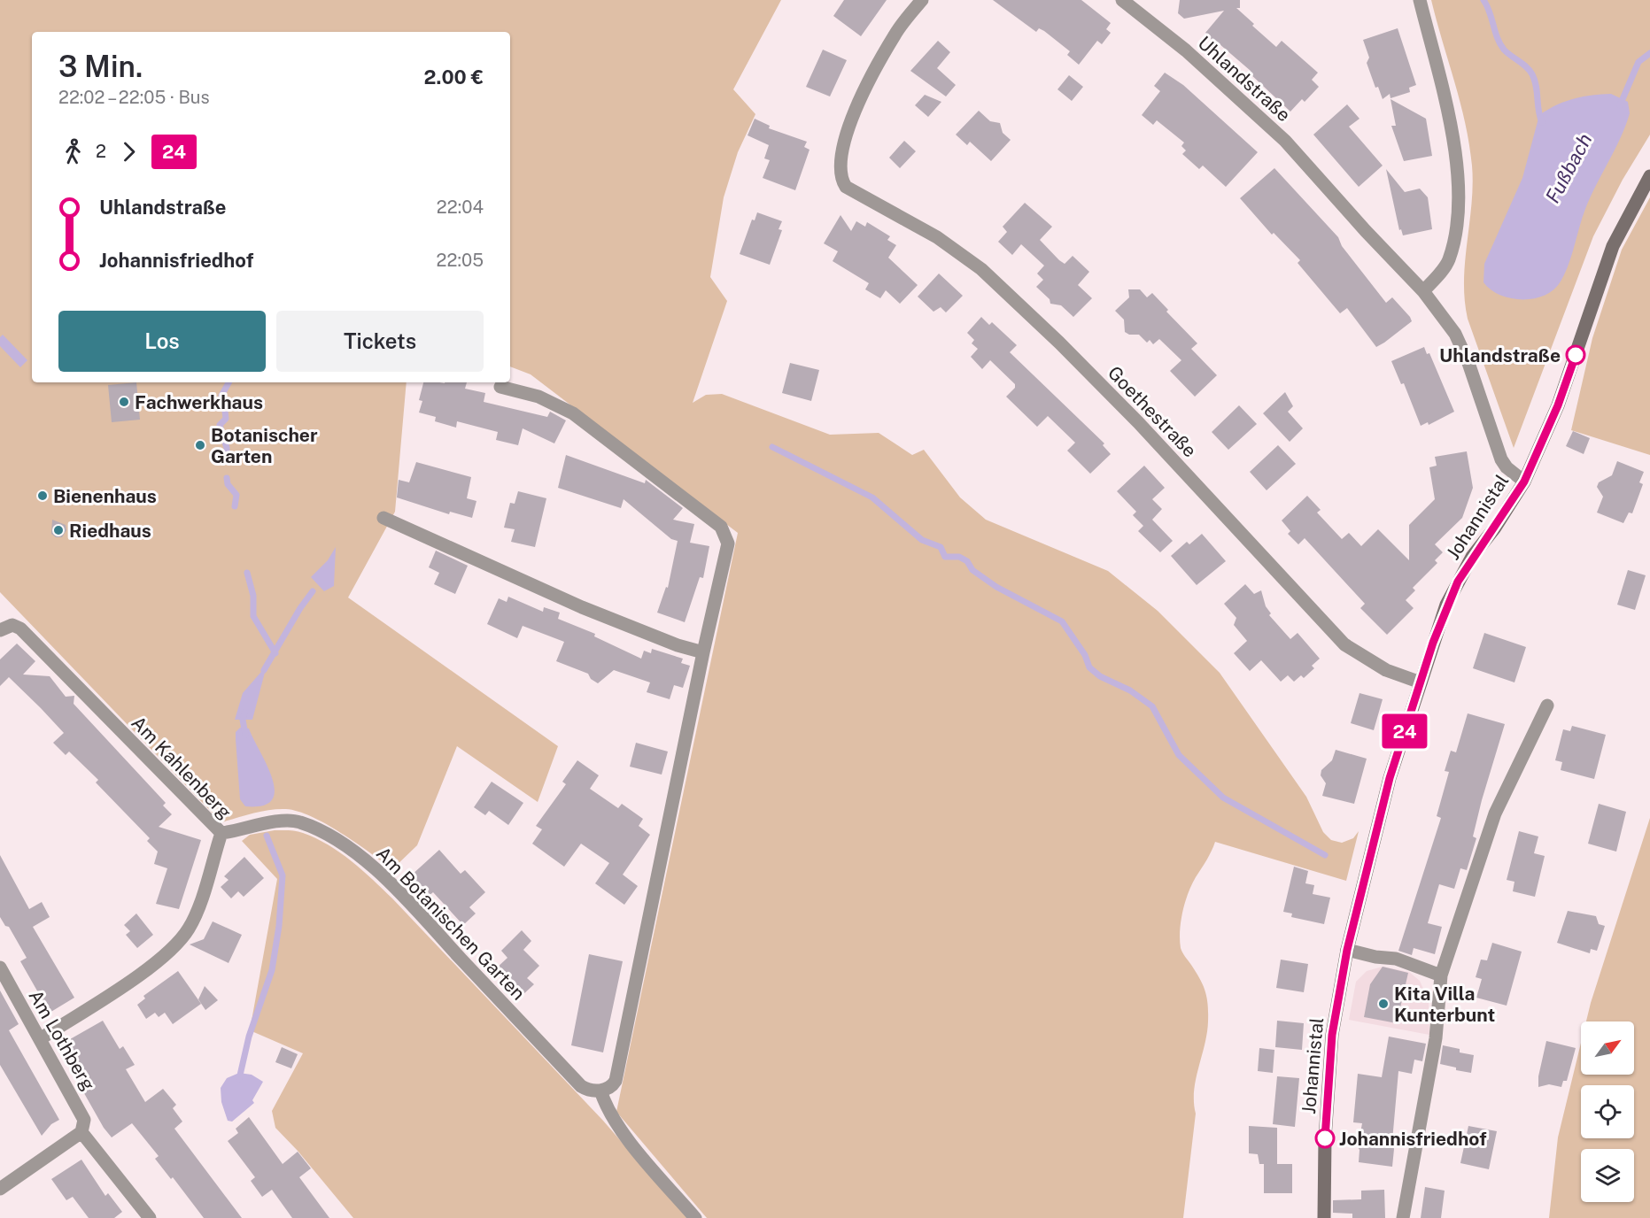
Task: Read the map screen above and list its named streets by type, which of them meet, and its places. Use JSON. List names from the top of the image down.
{
  "streets": {
    "main road": ["Johannistal"],
    "street": [
      "Uhlandstraße",
      "Goethestraße",
      "Am Kahlenberg",
      "Am Botanischen Garten",
      "Am Lothberg"
    ]
  },
  "crossings": [
    ["Uhlandstraße", "Johannistal"],
    ["Goethestraße", "Johannistal"],
    ["Am Kahlenberg", "Am Botanischen Garten"],
    ["Am Kahlenberg", "Am Lothberg"]
  ],
  "water": ["Fußbach"],
  "places": [
    "Uhlandstraße",
    "Fachwerkhaus",
    "Botanischer Garten",
    "Bienenhaus",
    "Riedhaus",
    "Kita Villa Kunterbunt",
    "Johannisfriedhof"
  ],
  "lines": ["bus line 24"],
  "north": "top right",
  "page": {
    "on_map": "24",
    "heading": ["3 Min.", "22:02 – 22:05 · Bus", "2.00 €"],
    "legs": ["2", "24"],
    "list": [
      {
        "name": "Uhlandstraße",
        "value": "22:04"
      },
      {
        "name": "Johannisfriedhof",
        "value": "22:05"
      }
    ],
    "buttons": ["Los", "Tickets"]
  }
}
